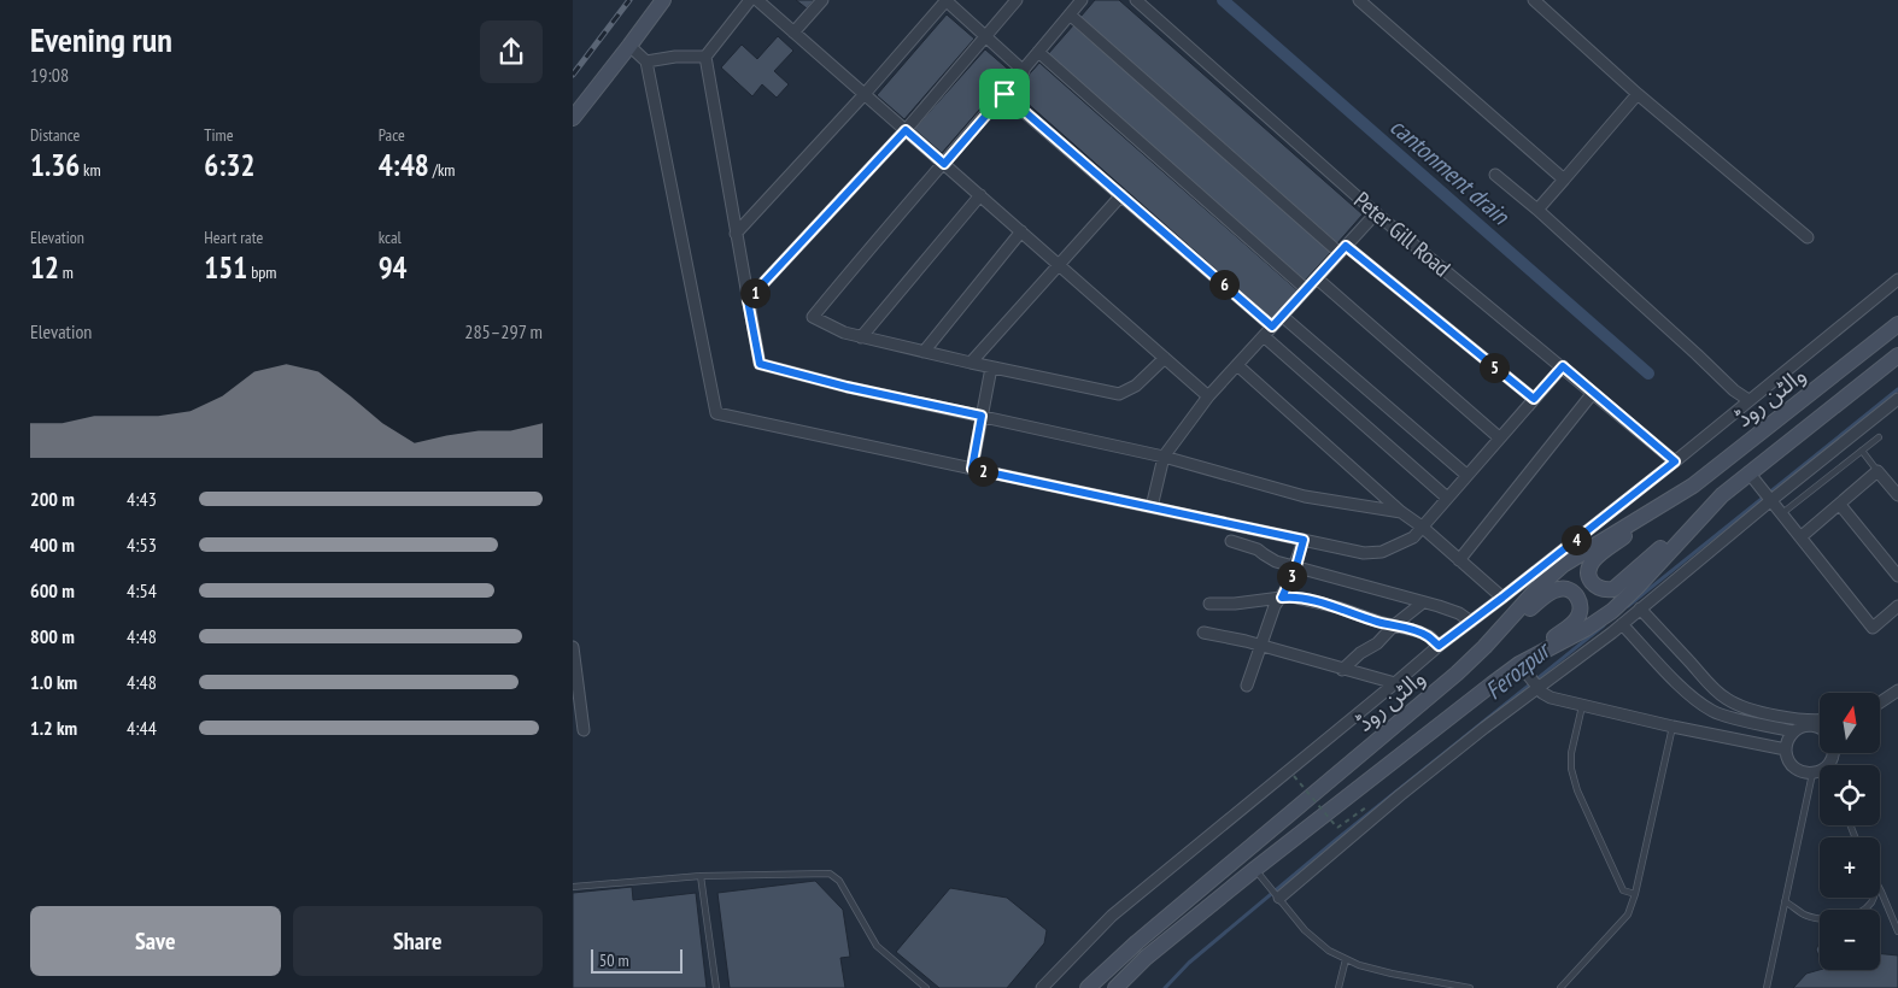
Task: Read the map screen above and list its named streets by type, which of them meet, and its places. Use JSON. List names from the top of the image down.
{
  "streets": {
    "main road": ["والٹن روڈ"],
    "street": ["Peter Gill Road"]
  },
  "water": ["cantonment drain", "Ferozpur"],
  "scale_bar": "50 m",
  "north": "top",
  "page": {
    "heading": ["Evening run", "19:08"],
    "stats": [
      ["Distance", "1.36 km"],
      ["Time", "6:32"],
      ["Pace", "4:48 /km"],
      ["Elevation", "12 m"],
      ["Heart rate", "151 bpm"],
      ["kcal", "94"]
    ],
    "pins": [
      "6",
      "1",
      "5",
      "2",
      "4",
      "3"
    ],
    "chart": ["Elevation", "285–297 m"],
    "list": [
      {
        "name": "200 m",
        "note": "4:43"
      },
      {
        "name": "400 m",
        "note": "4:53"
      },
      {
        "name": "600 m",
        "note": "4:54"
      },
      {
        "name": "800 m",
        "note": "4:48"
      },
      {
        "name": "1.0 km",
        "note": "4:48"
      },
      {
        "name": "1.2 km",
        "note": "4:44"
      }
    ],
    "map_buttons": ["+", "−"],
    "buttons": ["Save", "Share"],
    "scale": "50 m"
  }
}
